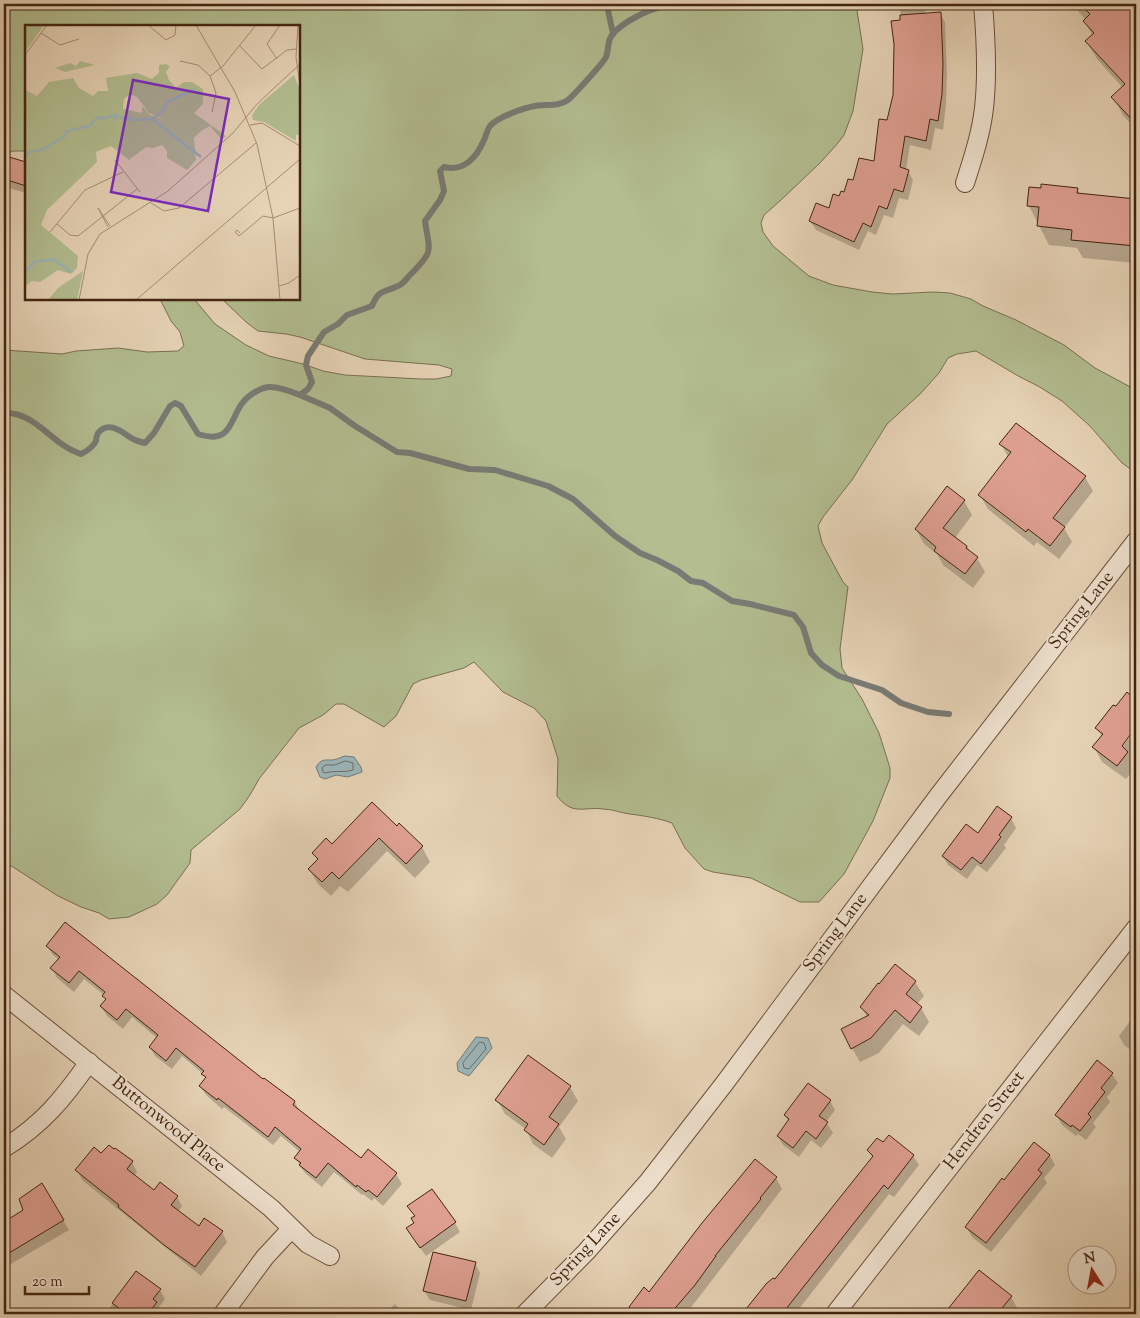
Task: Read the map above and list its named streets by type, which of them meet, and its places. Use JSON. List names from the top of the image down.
{
  "streets": {
    "street": ["Spring Lane", "Hendren Street", "Buttonwood Place"]
  },
  "scale_bar": "20 m",
  "north": "top"
}
